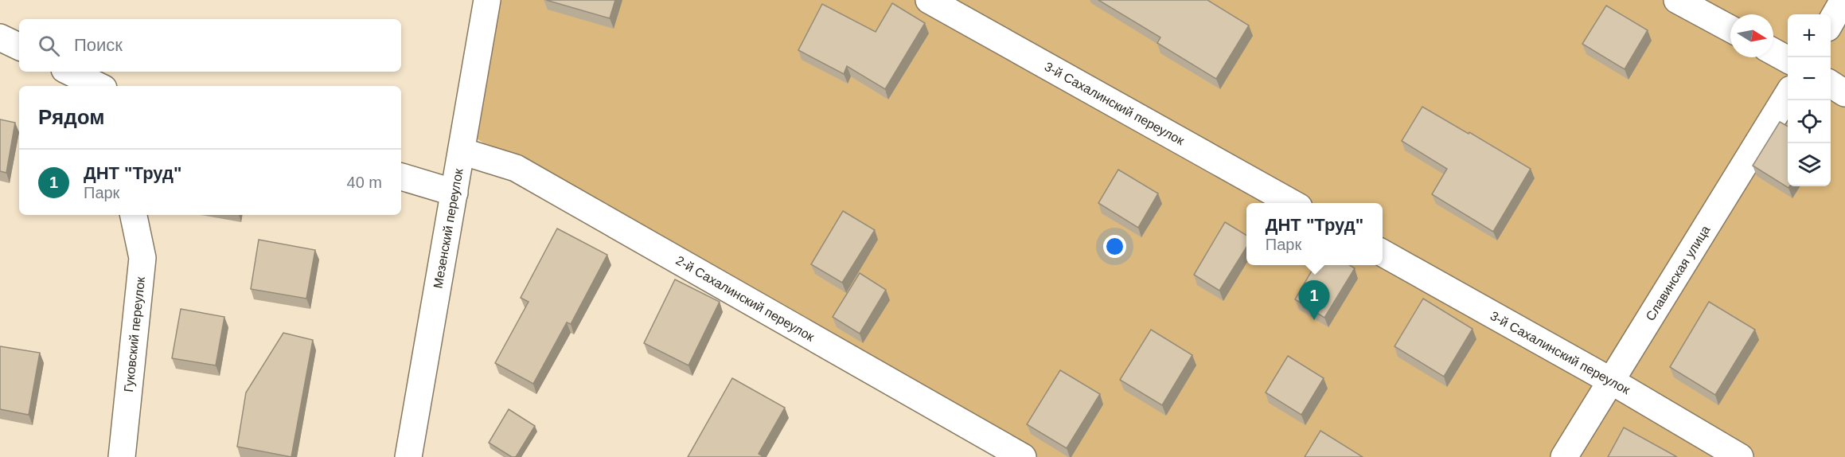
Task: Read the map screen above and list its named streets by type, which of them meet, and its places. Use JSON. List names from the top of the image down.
{
  "streets": {
    "street": [
      "3-й Сахалинский переулок",
      "Мезенский переулок",
      "Славинская улица",
      "2-й Сахалинский переулок",
      "Гуковский переулок"
    ]
  },
  "crossings": [
    ["3-й Сахалинский переулок", "Славинская улица"],
    ["Мезенский переулок", "2-й Сахалинский переулок"]
  ],
  "north": "right",
  "page": {
    "map_buttons": ["+", "−"],
    "search": "Поиск",
    "heading": "Рядом",
    "list": [
      {
        "mark": "1",
        "name": "ДНТ \"Труд\"",
        "note": "Парк",
        "value": "40 m"
      }
    ],
    "popup": ["ДНТ \"Труд\"", "Парк"],
    "pins": "1"
  }
}
